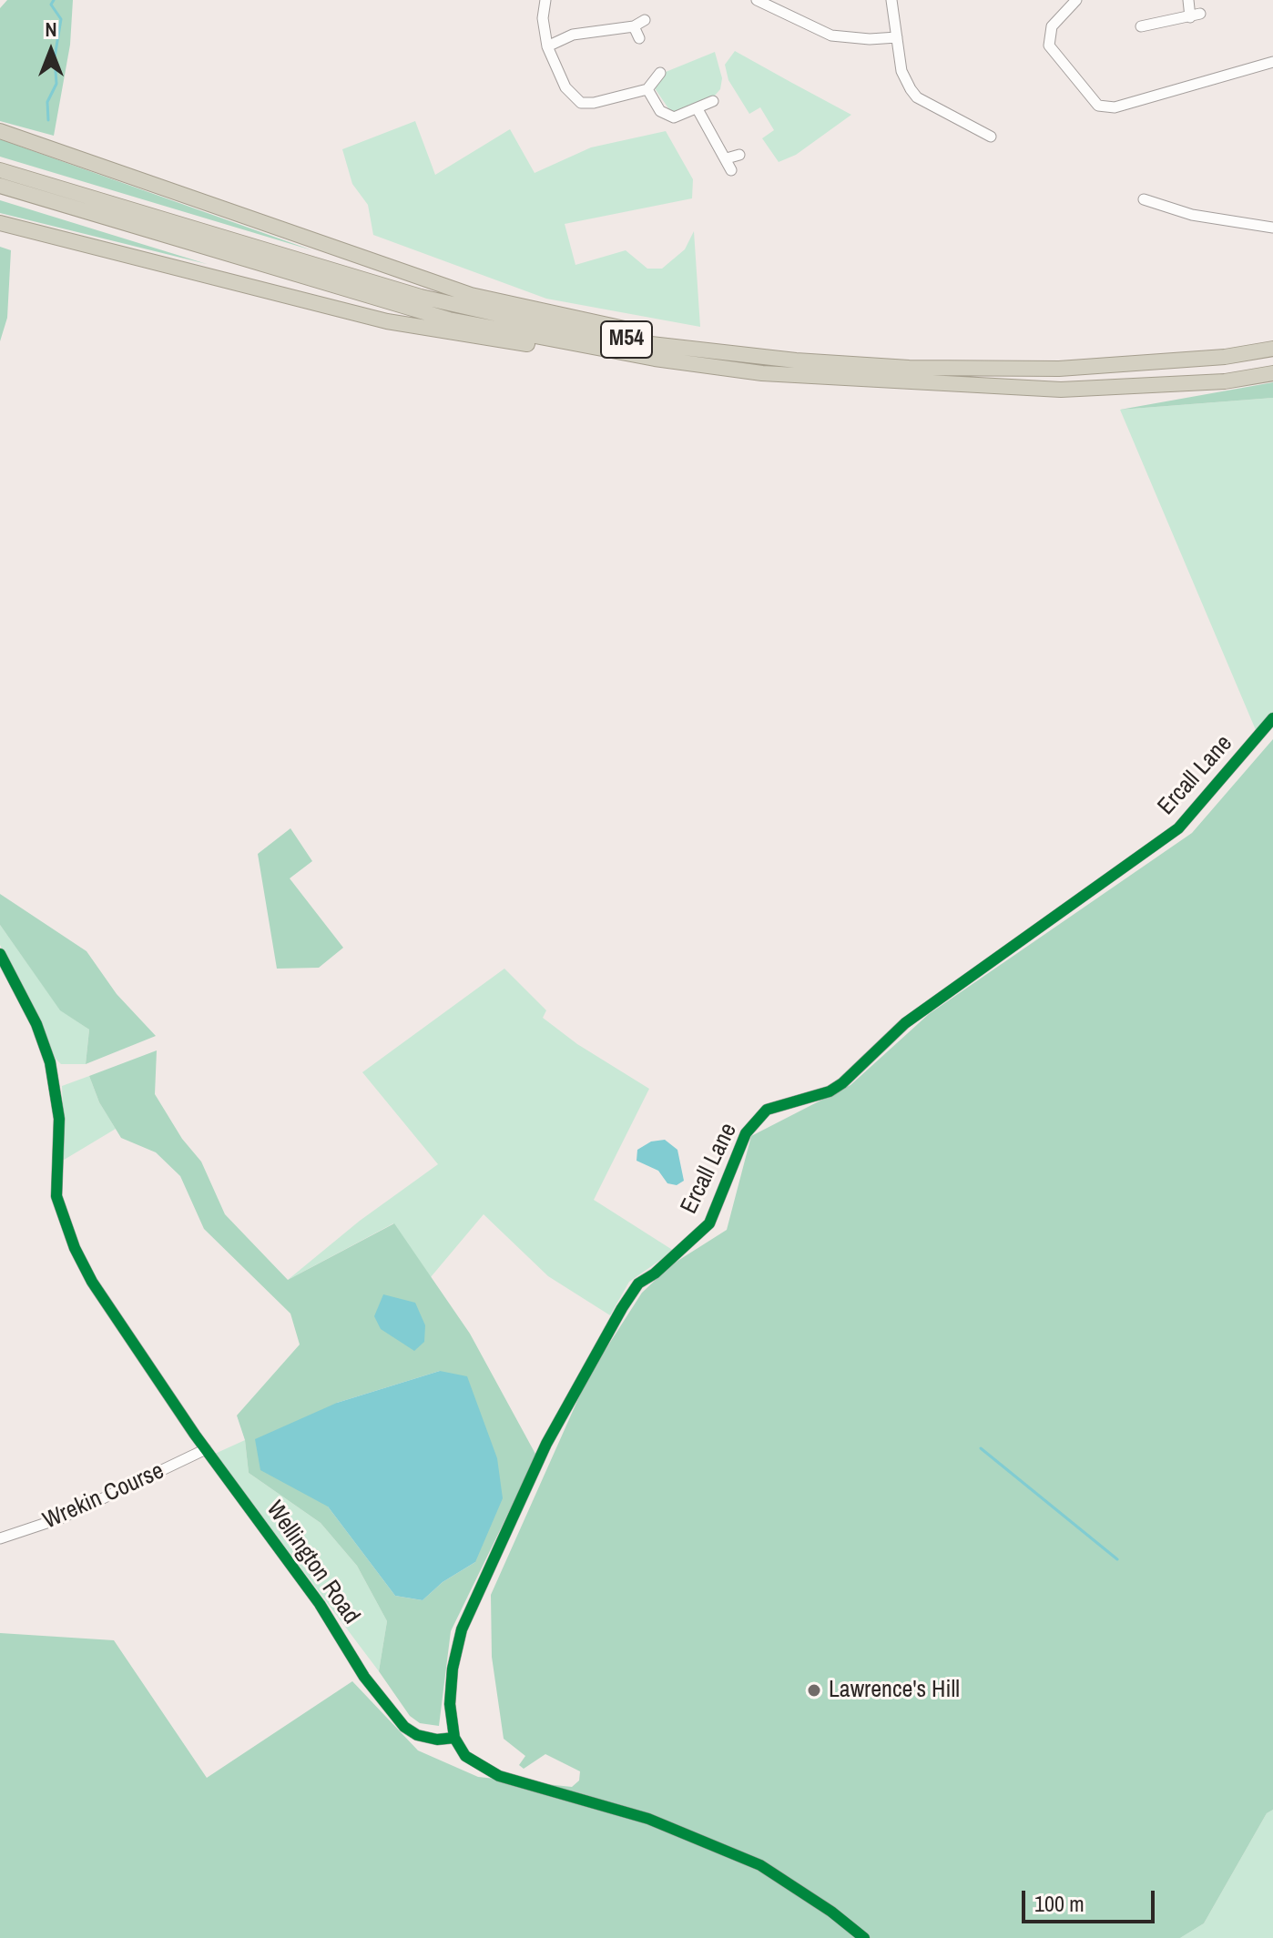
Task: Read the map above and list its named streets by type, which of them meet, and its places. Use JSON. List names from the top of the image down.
{
  "streets": {
    "highway": ["M54"],
    "street": ["Ercall Lane", "Wrekin Course", "Wellington Road"]
  },
  "crossings": [
    ["Ercall Lane", "Wellington Road"],
    ["Wrekin Course", "Wellington Road"]
  ],
  "places": ["Lawrence's Hill"],
  "scale_bar": "100 m",
  "north": "top"
}
